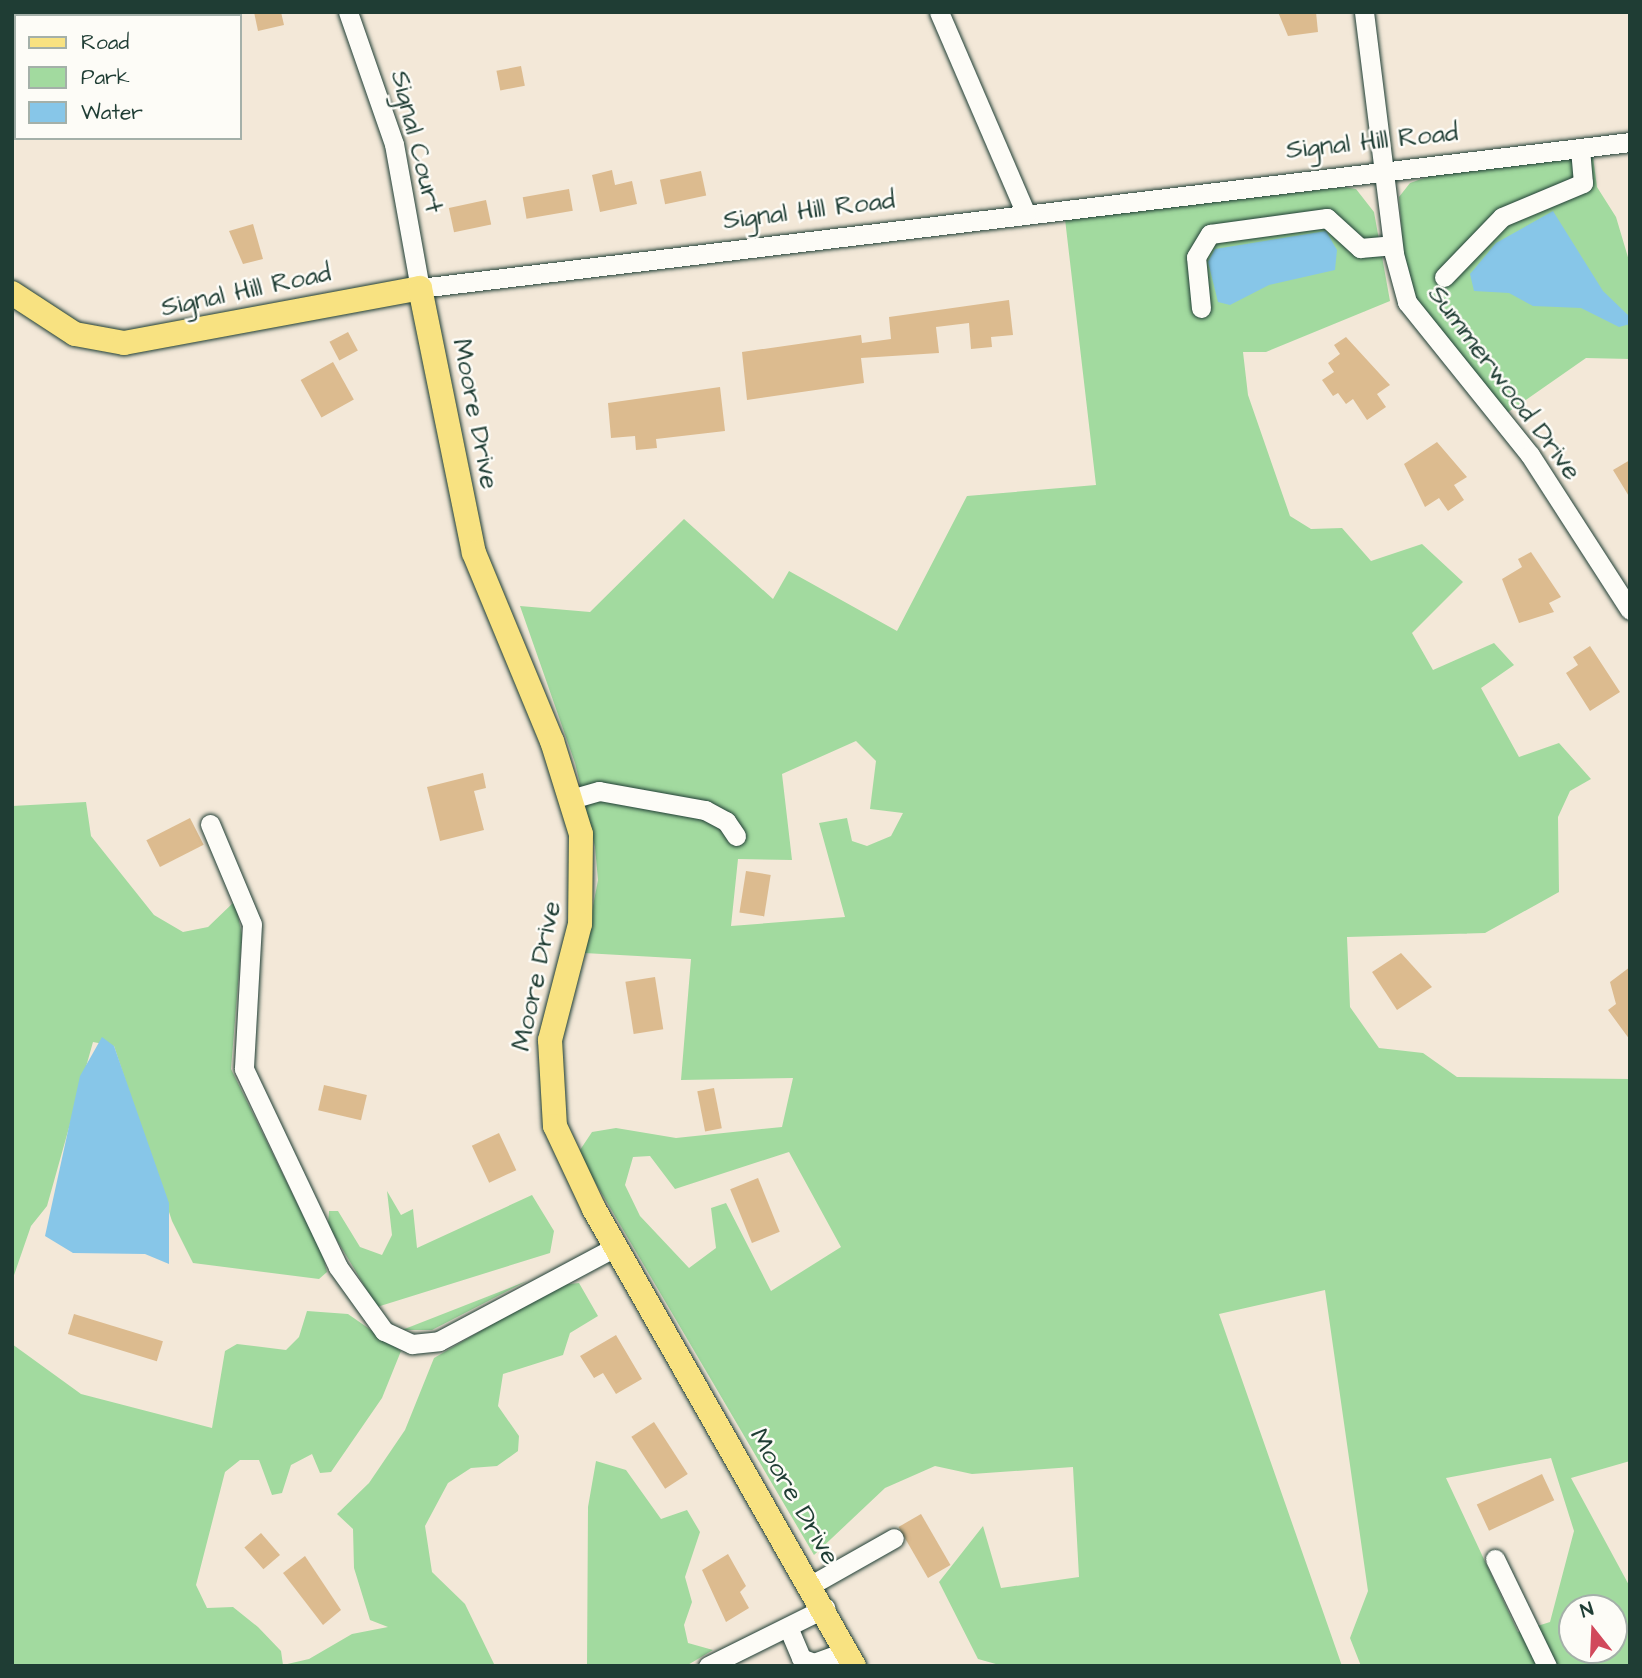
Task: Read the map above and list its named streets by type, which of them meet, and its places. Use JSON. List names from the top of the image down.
{
  "streets": {
    "main road": ["Signal Hill Road", "Moore Drive"],
    "street": ["Signal Court", "Summerwood Drive"]
  },
  "crossings": [
    ["Signal Court", "Signal Hill Road"],
    ["Signal Court", "Moore Drive"],
    ["Signal Hill Road", "Summerwood Drive"],
    ["Signal Hill Road", "Moore Drive"]
  ],
  "legend": ["Road", "Park", "Water"],
  "north": "top"
}
